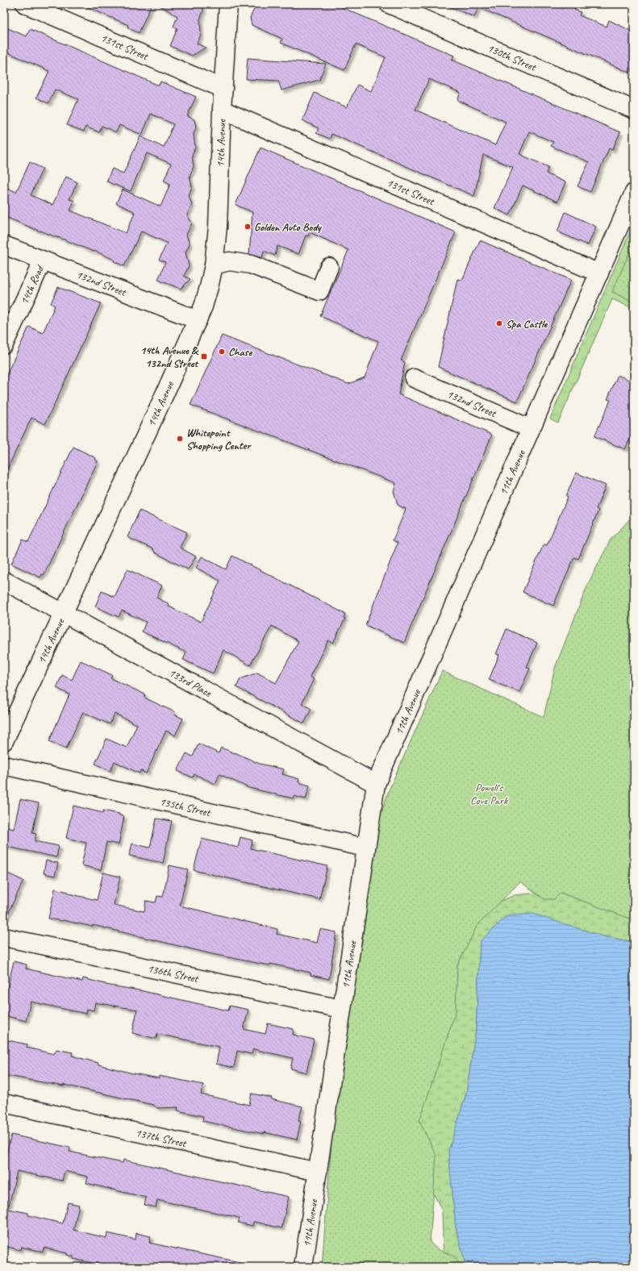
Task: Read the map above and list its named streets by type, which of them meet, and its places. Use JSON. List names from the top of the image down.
{
  "streets": {
    "street": [
      "131st Street",
      "130th Street",
      "14th Avenue",
      "132nd Street",
      "14th Road",
      "11th Avenue",
      "133rd Place",
      "135th Street",
      "136th Street",
      "137th Street"
    ]
  },
  "crossings": [
    ["131st Street", "14th Avenue"],
    ["131st Street", "11th Avenue"],
    ["14th Avenue", "132nd Street"],
    ["14th Avenue", "133rd Place"],
    ["132nd Street", "14th Road"],
    ["132nd Street", "11th Avenue"],
    ["11th Avenue", "133rd Place"],
    ["11th Avenue", "135th Street"],
    ["11th Avenue", "136th Street"],
    ["11th Avenue", "137th Street"]
  ],
  "parks": ["Powell's Cove Park"],
  "places": {
    "other": [
      "Golden Auto Body",
      "Spa Castle",
      "Chase",
      "Whitepoint Shopping Center"
    ],
    "transit": ["14th Avenue & 132nd Street"]
  }
}
